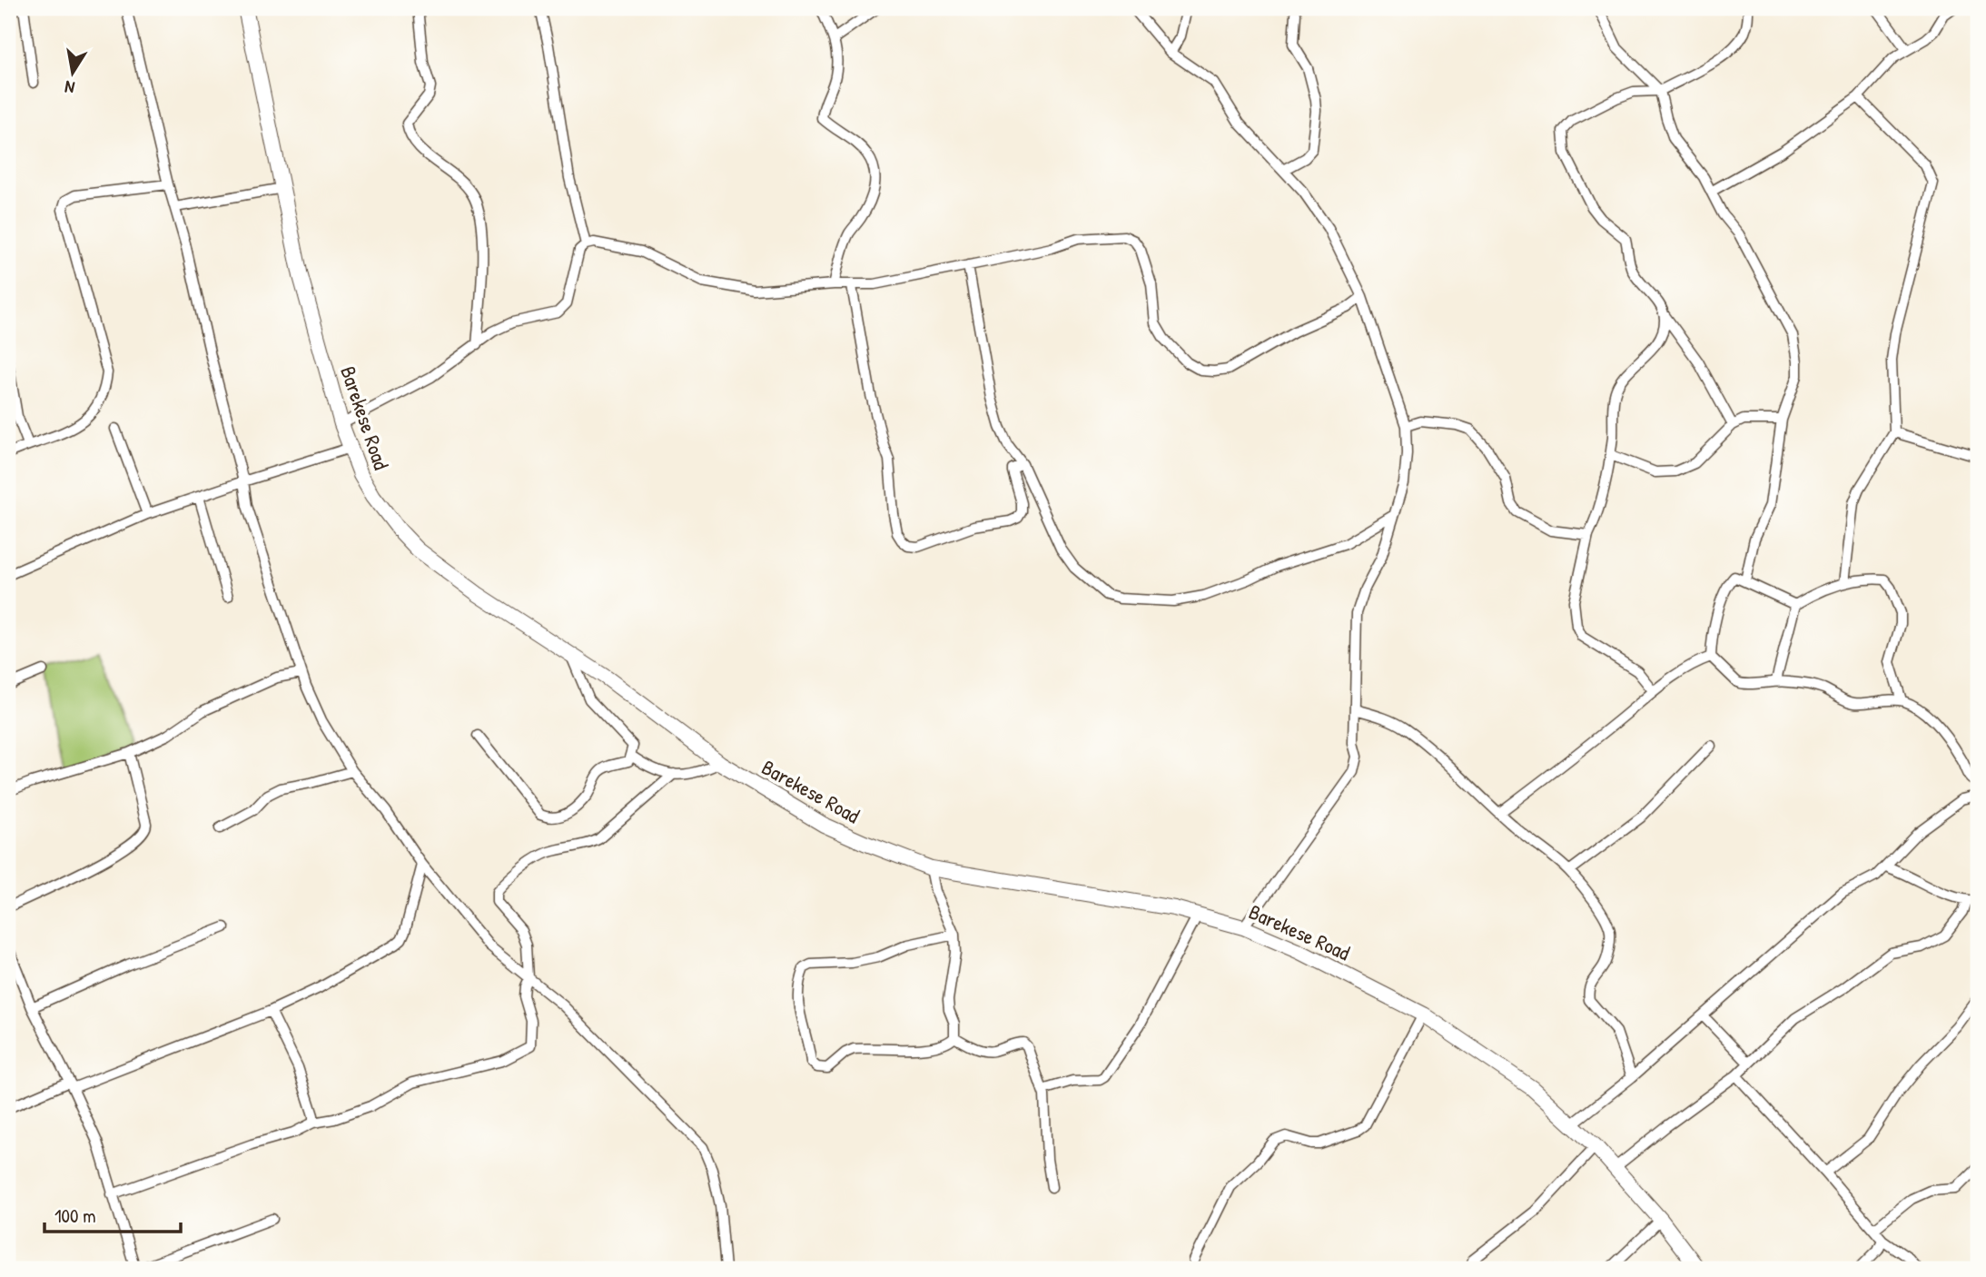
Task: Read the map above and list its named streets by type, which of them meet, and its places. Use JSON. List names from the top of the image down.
{
  "streets": {
    "main road": ["Barekese Road"]
  },
  "scale_bar": "100 m",
  "north": "bottom"
}
